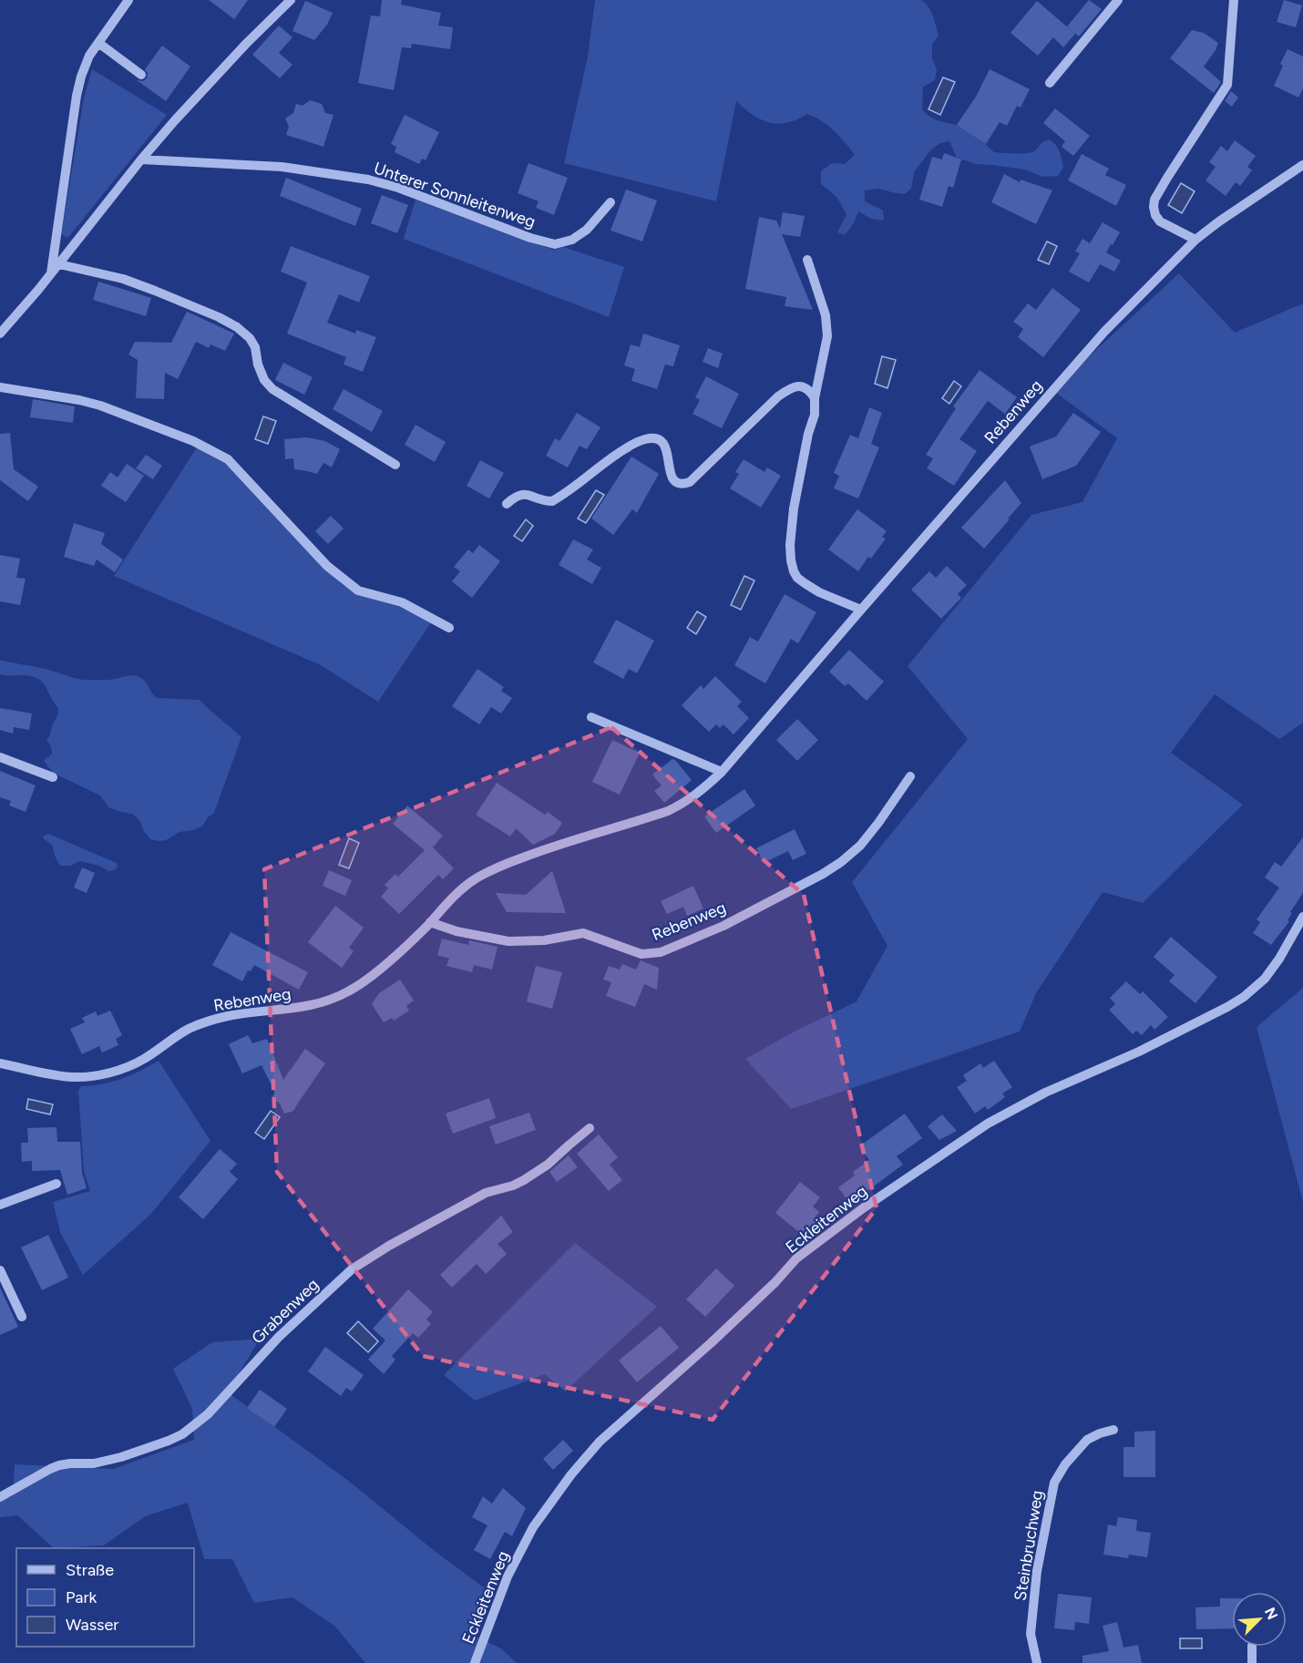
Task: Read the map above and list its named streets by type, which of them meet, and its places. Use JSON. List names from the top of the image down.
{
  "streets": {
    "street": [
      "Unterer Sonnleitenweg",
      "Rebenweg",
      "Eckleitenweg",
      "Grabenweg",
      "Steinbruchweg"
    ]
  },
  "legend": ["Straße", "Park", "Wasser"],
  "north": "top right"
}
